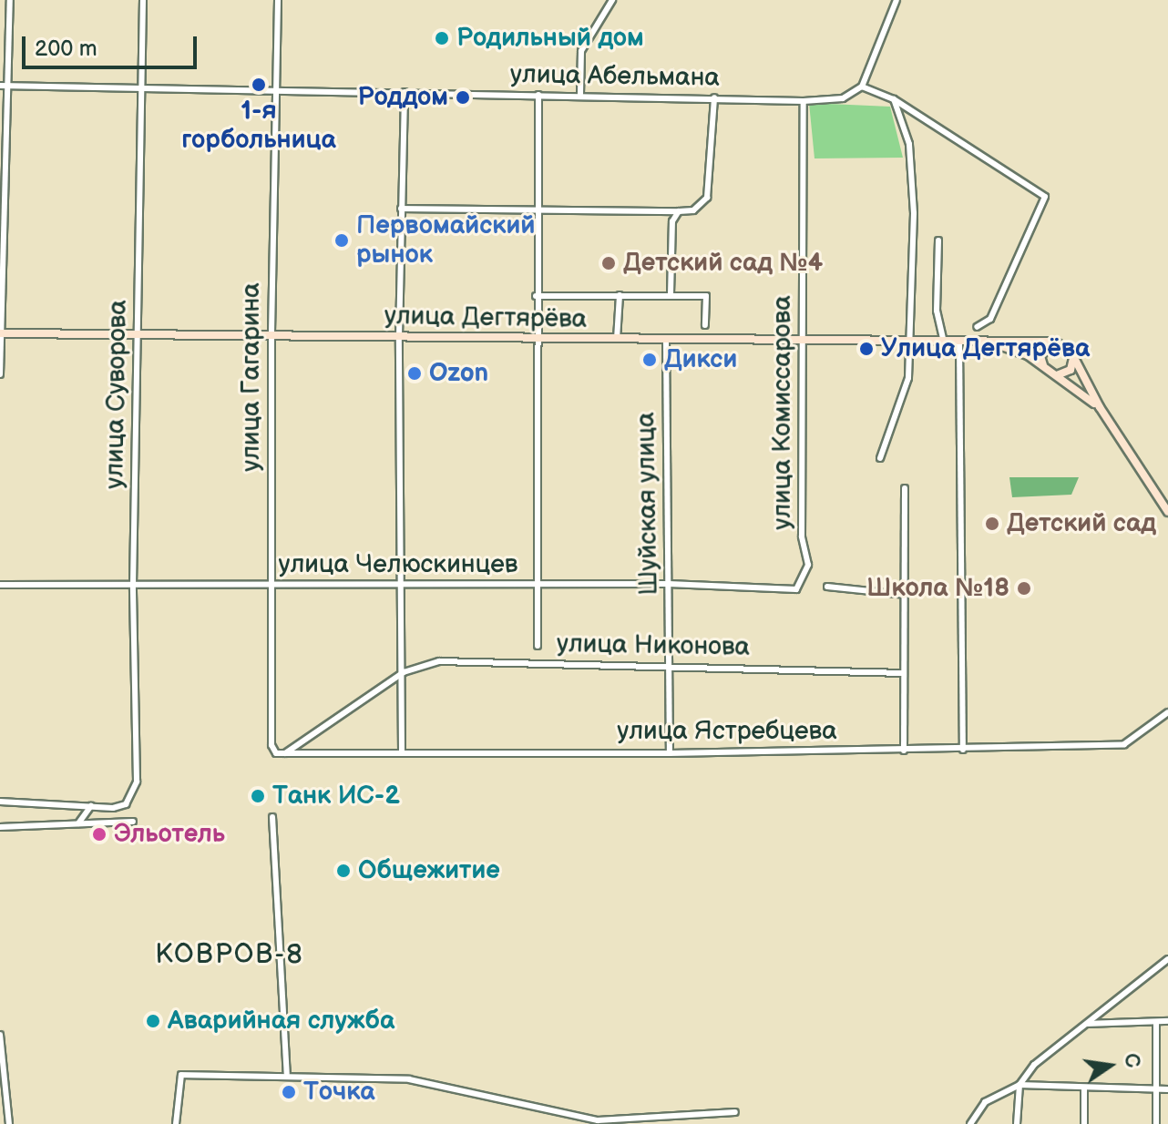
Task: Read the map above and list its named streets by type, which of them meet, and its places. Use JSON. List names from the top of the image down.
{
  "streets": {
    "main road": ["улица Дегтярёва"],
    "street": [
      "улица Абельмана",
      "улица Гагарина",
      "улица Суворова",
      "улица Комиссарова",
      "Шуйская улица",
      "улица Челюскинцев",
      "улица Никонова",
      "улица Ястребцева"
    ]
  },
  "crossings": [
    ["улица Абельмана", "улица Гагарина"],
    ["улица Абельмана", "улица Суворова"],
    ["улица Абельмана", "улица Комиссарова"],
    ["улица Дегтярёва", "улица Гагарина"],
    ["улица Дегтярёва", "улица Суворова"],
    ["улица Дегтярёва", "улица Комиссарова"],
    ["улица Дегтярёва", "Шуйская улица"],
    ["улица Гагарина", "улица Челюскинцев"],
    ["улица Гагарина", "улица Ястребцева"],
    ["улица Суворова", "улица Челюскинцев"],
    ["улица Комиссарова", "улица Челюскинцев"],
    ["Шуйская улица", "улица Челюскинцев"],
    ["Шуйская улица", "улица Никонова"],
    ["Шуйская улица", "улица Ястребцева"],
    ["улица Никонова", "улица Ястребцева"]
  ],
  "districts": ["КОВРОВ-8"],
  "places": [
    "Родильный дом",
    "1-я горбольница",
    "Роддом",
    "Первомайский рынок",
    "Детский сад №4",
    "Улица Дегтярёва",
    "Дикси",
    "Ozon",
    "Детский сад",
    "Школа №18",
    "Танк ИС-2",
    "Эльотель",
    "Общежитие",
    "Аварийная служба",
    "Точка"
  ],
  "scale_bar": "200 m",
  "north": "right"
}
